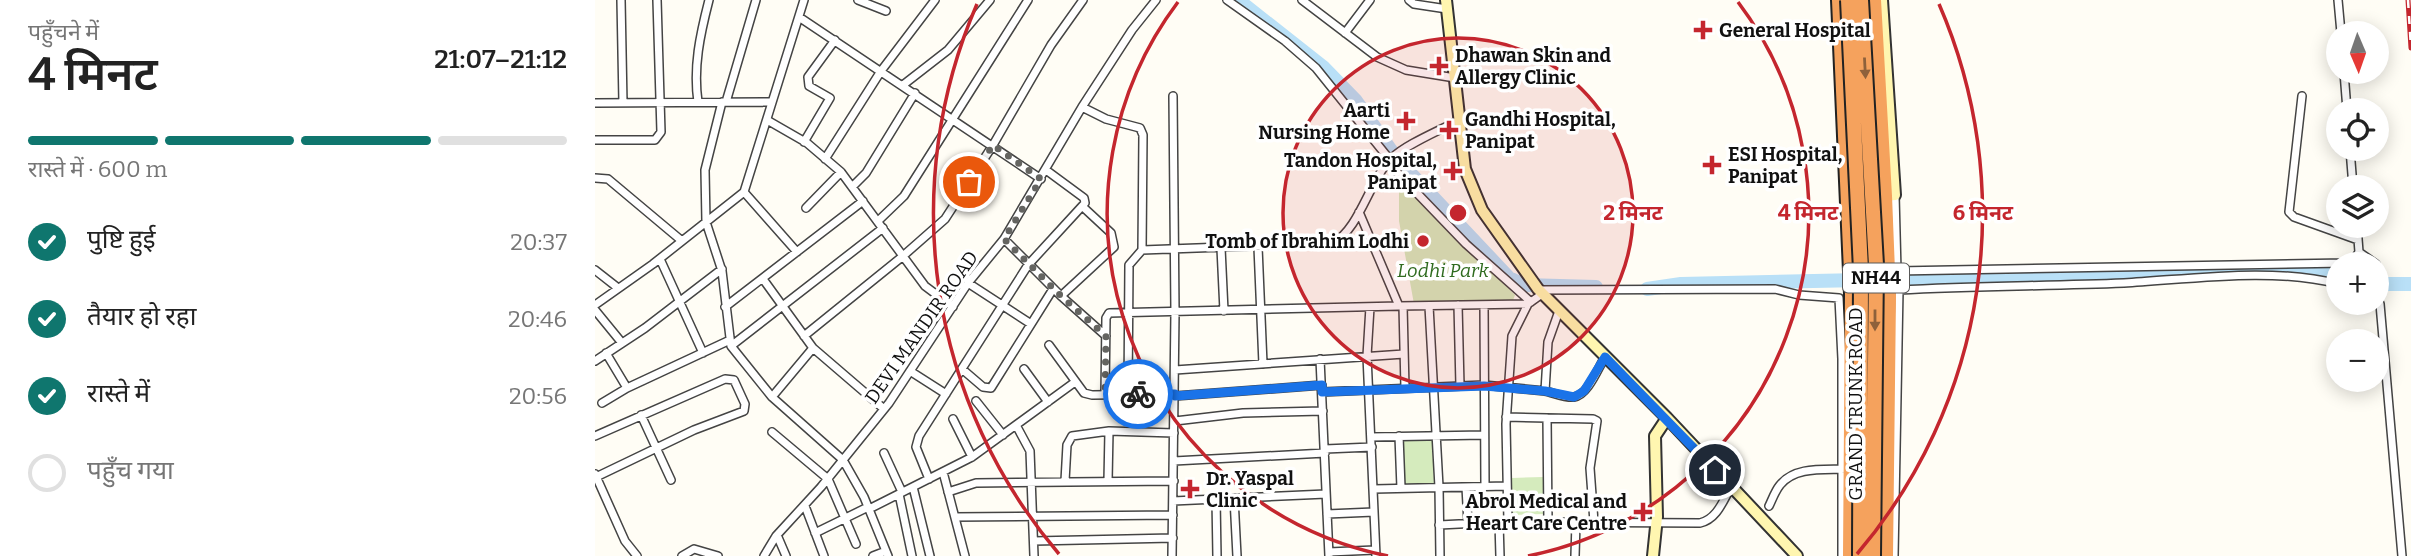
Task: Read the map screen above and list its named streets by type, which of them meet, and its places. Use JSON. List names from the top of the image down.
{
  "streets": {
    "highway": ["NH44", "GRAND TRUNK ROAD"],
    "street": ["DEVI MANDIR ROAD"]
  },
  "parks": ["Lodhi Park"],
  "places": {
    "health": [
      "General Hospital",
      "Dhawan Skin and Allergy Clinic",
      "Aarti Nursing Home",
      "Gandhi Hospital, Panipat",
      "ESI Hospital, Panipat",
      "Tandon Hospital, Panipat",
      "Dr. Yaspal Clinic",
      "Abrol Medical and Heart Care Centre"
    ],
    "other": ["Tomb of Ibrahim Lodhi"]
  },
  "north": "bottom",
  "page": {
    "heading": ["4 मिनट", "पहुँचने में", "21:07–21:12"],
    "map_buttons": ["+", "−"],
    "bar": "रास्ते में · 600 m",
    "list": [
      ["पुष्टि हुई", "20:37"],
      ["तैयार हो रहा", "20:46"],
      ["रास्ते में", "20:56"],
      "पहुँच गया"
    ]
  },
  "rings": ["2 मिनट", "4 मिनट", "6 मिनट"]
}
